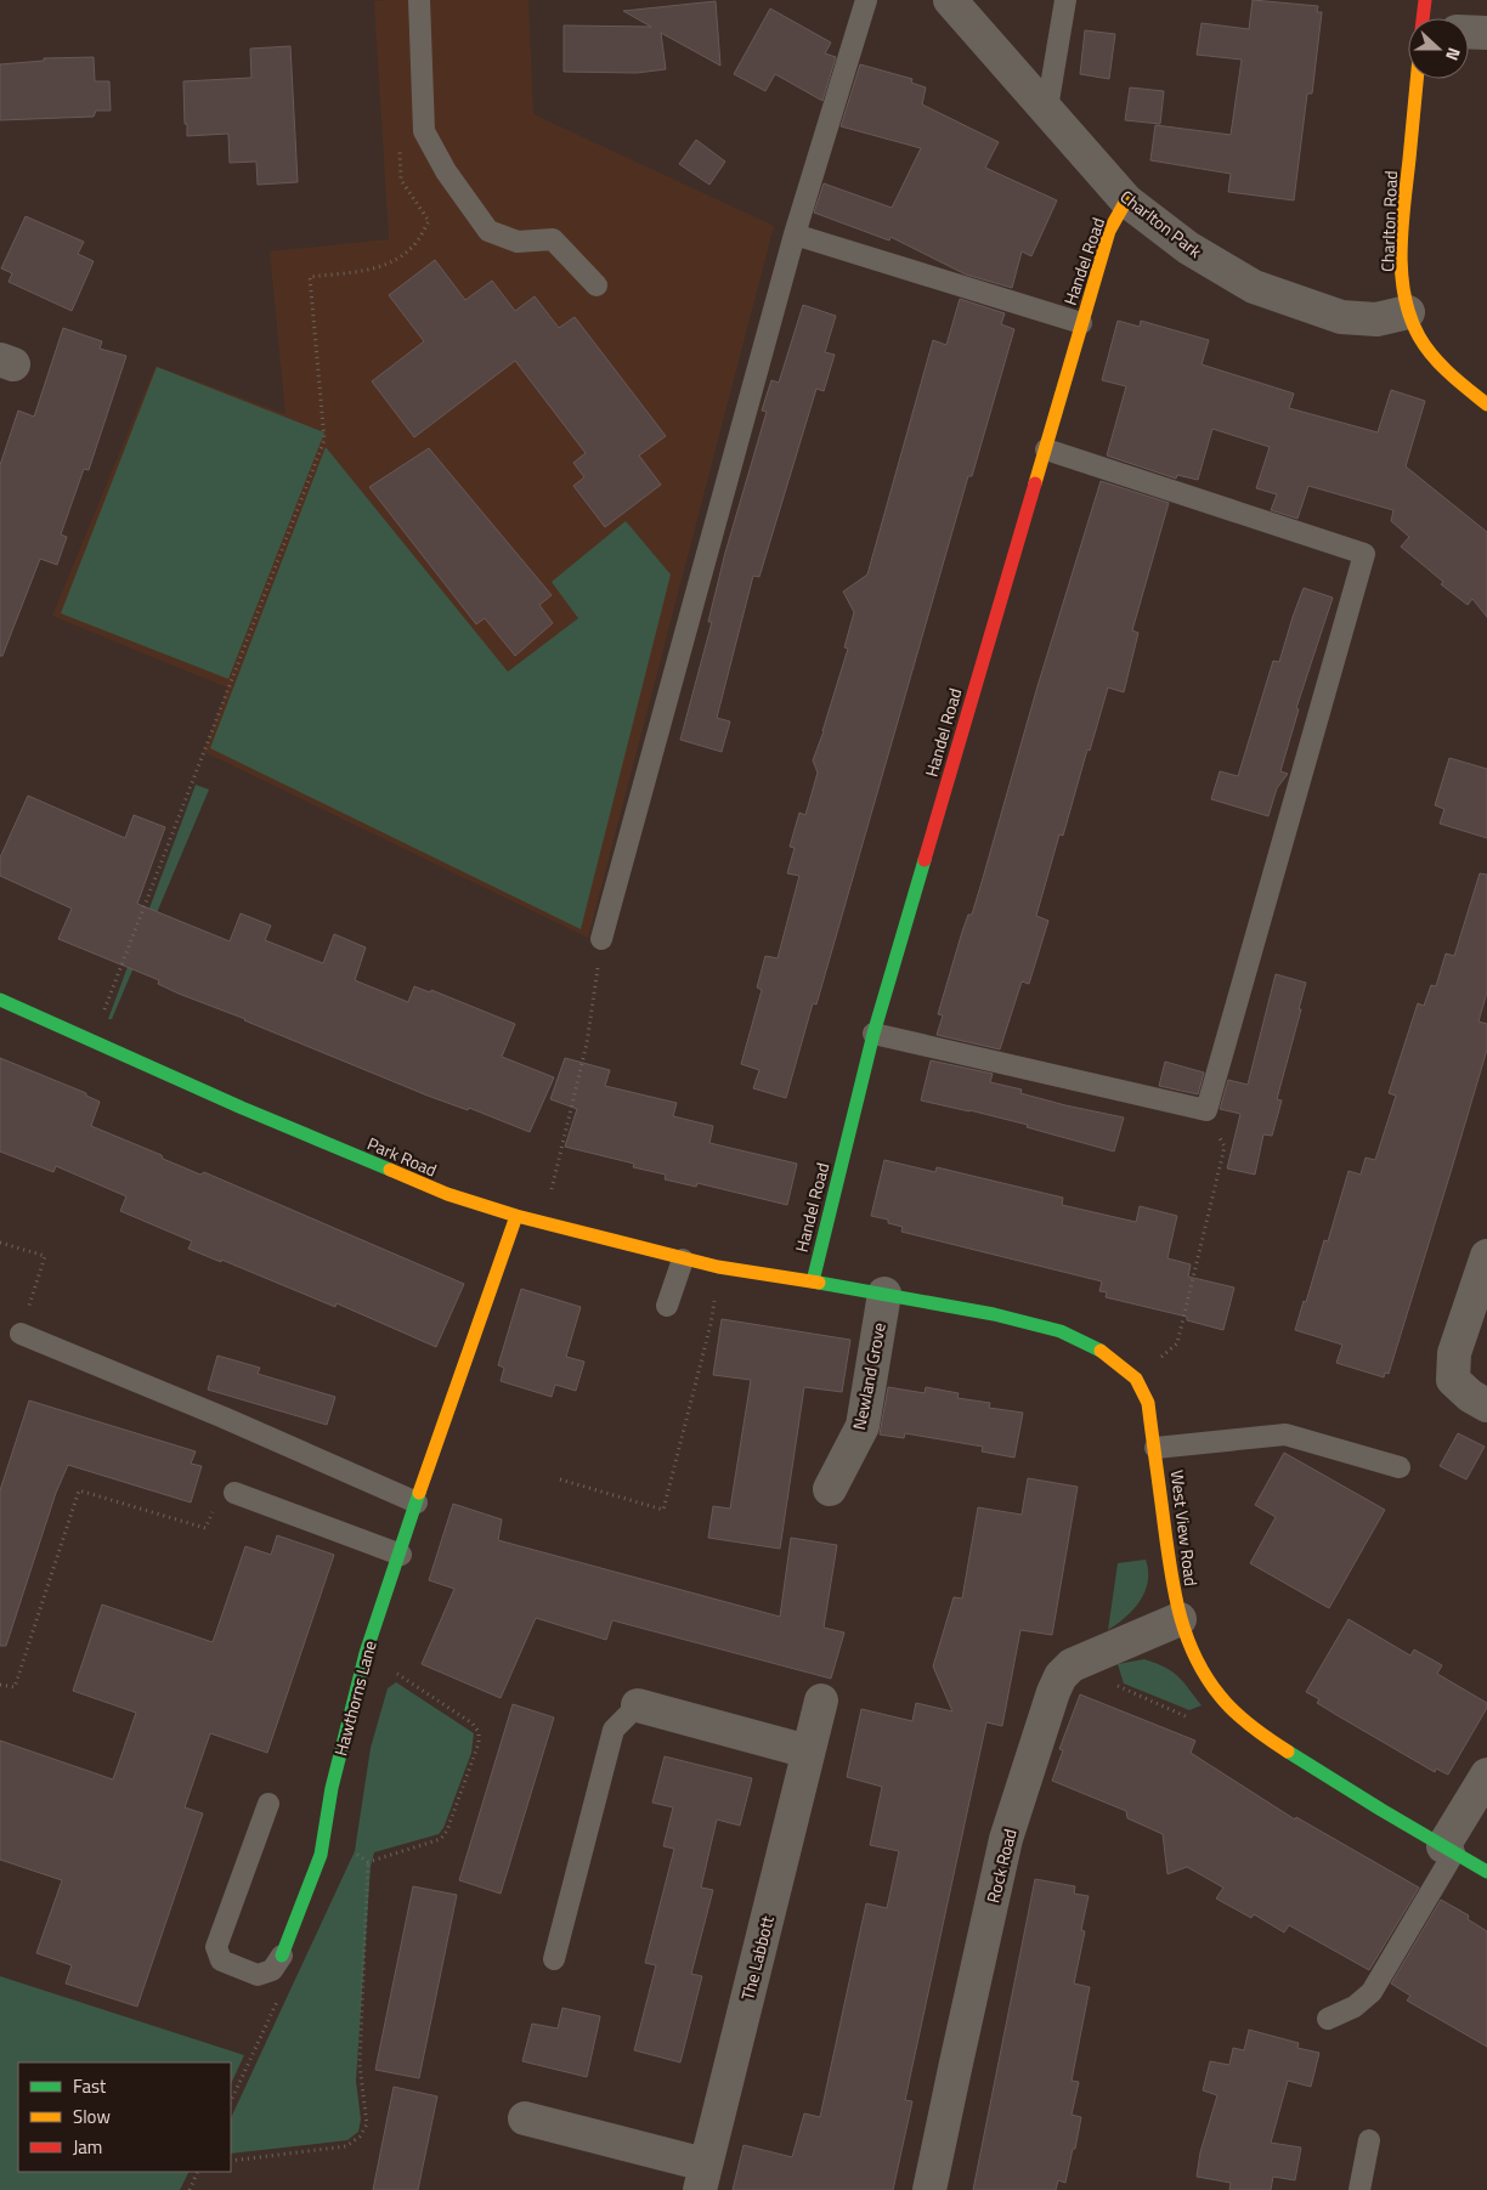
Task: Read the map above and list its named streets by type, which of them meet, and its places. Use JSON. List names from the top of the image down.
{
  "streets": {
    "street": [
      "Charlton Road",
      "Charlton Park",
      "Handel Road",
      "Park Road",
      "Newland Grove",
      "West View Road",
      "Hawthorns Lane",
      "Rock Road",
      "The Labbott"
    ]
  },
  "crossings": [
    ["Charlton Road", "Charlton Park"],
    ["Charlton Park", "Handel Road"],
    ["Handel Road", "Park Road"],
    ["Handel Road", "West View Road"],
    ["Park Road", "West View Road"],
    ["Park Road", "Hawthorns Lane"],
    ["Newland Grove", "West View Road"]
  ],
  "legend": ["Fast", "Slow", "Jam"],
  "north": "right"
}
